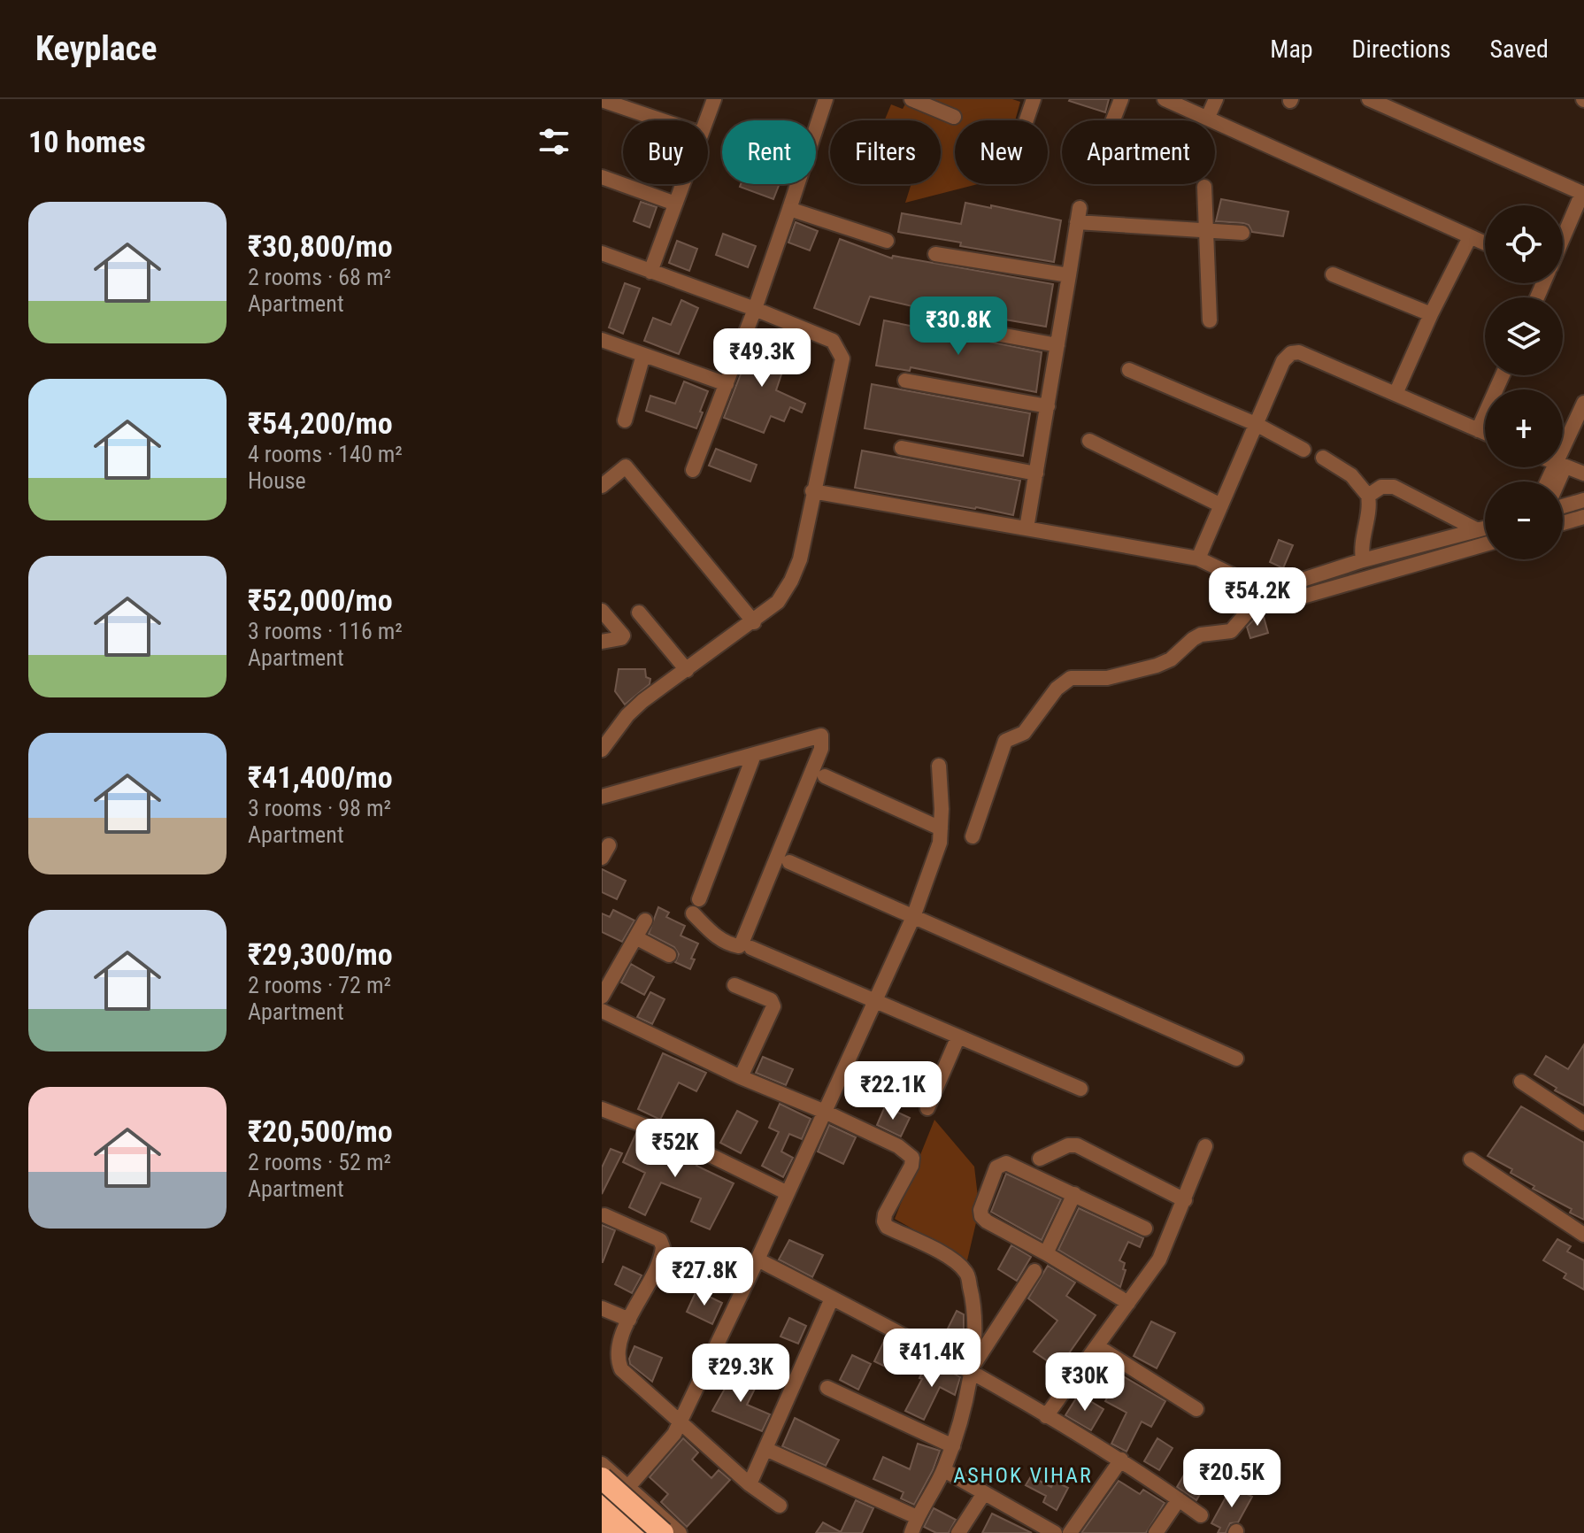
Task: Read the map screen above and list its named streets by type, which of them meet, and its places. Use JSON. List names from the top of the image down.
{
  "districts": ["ASHOK VIHAR"],
  "page": {
    "header": "Keyplace",
    "nav": ["Map", "Directions", "Saved"],
    "heading": "10 homes",
    "chip": [
      "Buy",
      "Rent",
      "Filters",
      "New",
      "Apartment"
    ],
    "list": [
      {
        "name": "₹30,800/mo",
        "note": "2 rooms · 68 m² · Apartment"
      },
      {
        "name": "₹54,200/mo",
        "note": "4 rooms · 140 m² · House"
      },
      {
        "name": "₹52,000/mo",
        "note": "3 rooms · 116 m² · Apartment"
      },
      {
        "name": "₹41,400/mo",
        "note": "3 rooms · 98 m² · Apartment"
      },
      {
        "name": "₹29,300/mo",
        "note": "2 rooms · 72 m² · Apartment"
      },
      {
        "name": "₹20,500/mo",
        "note": "2 rooms · 52 m² · Apartment"
      }
    ],
    "map_buttons": ["+", "−"],
    "price": [
      "₹30.8K",
      "₹49.3K",
      "₹54.2K",
      "₹22.1K",
      "₹52K",
      "₹27.8K",
      "₹41.4K",
      "₹29.3K",
      "₹30K",
      "₹20.5K"
    ]
  }
}
